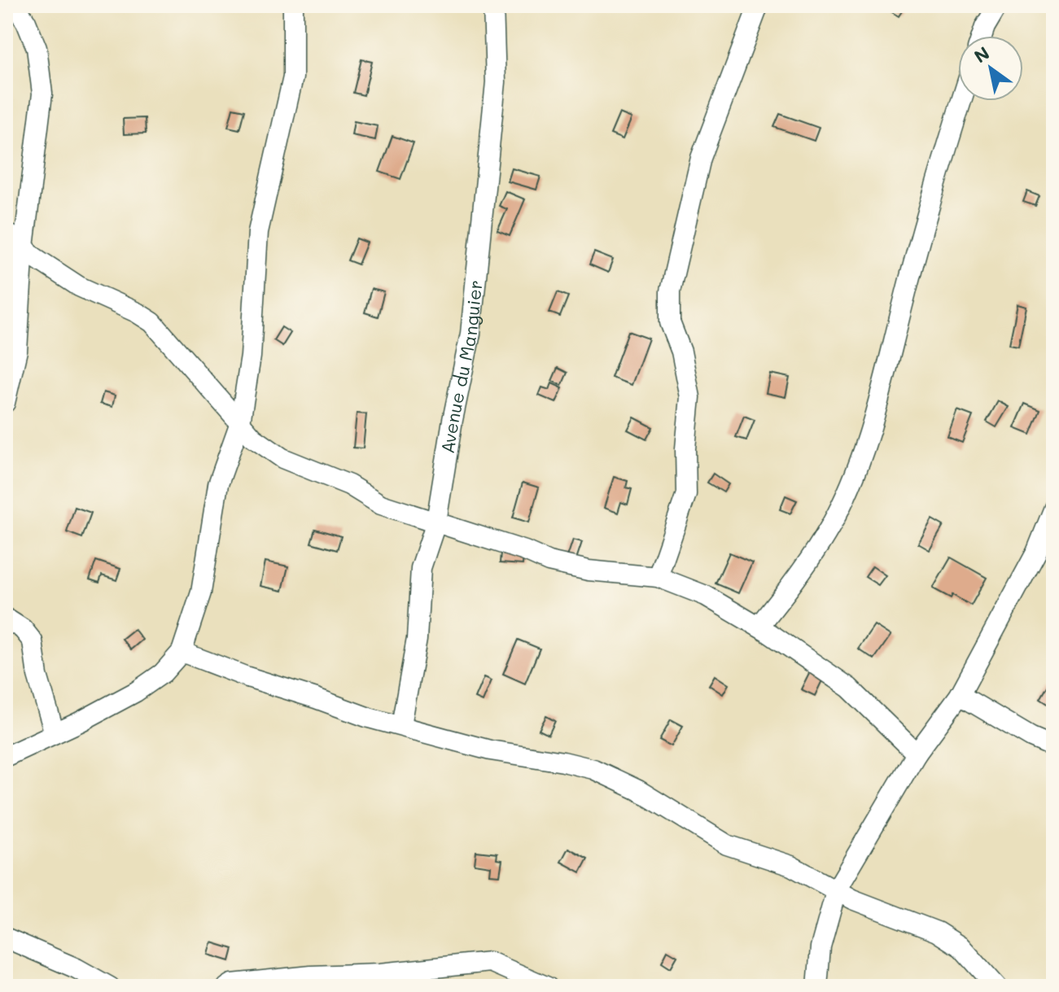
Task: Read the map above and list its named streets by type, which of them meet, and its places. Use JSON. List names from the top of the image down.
{
  "streets": {
    "street": ["Avenue du Manguier"]
  },
  "north": "top left"
}
